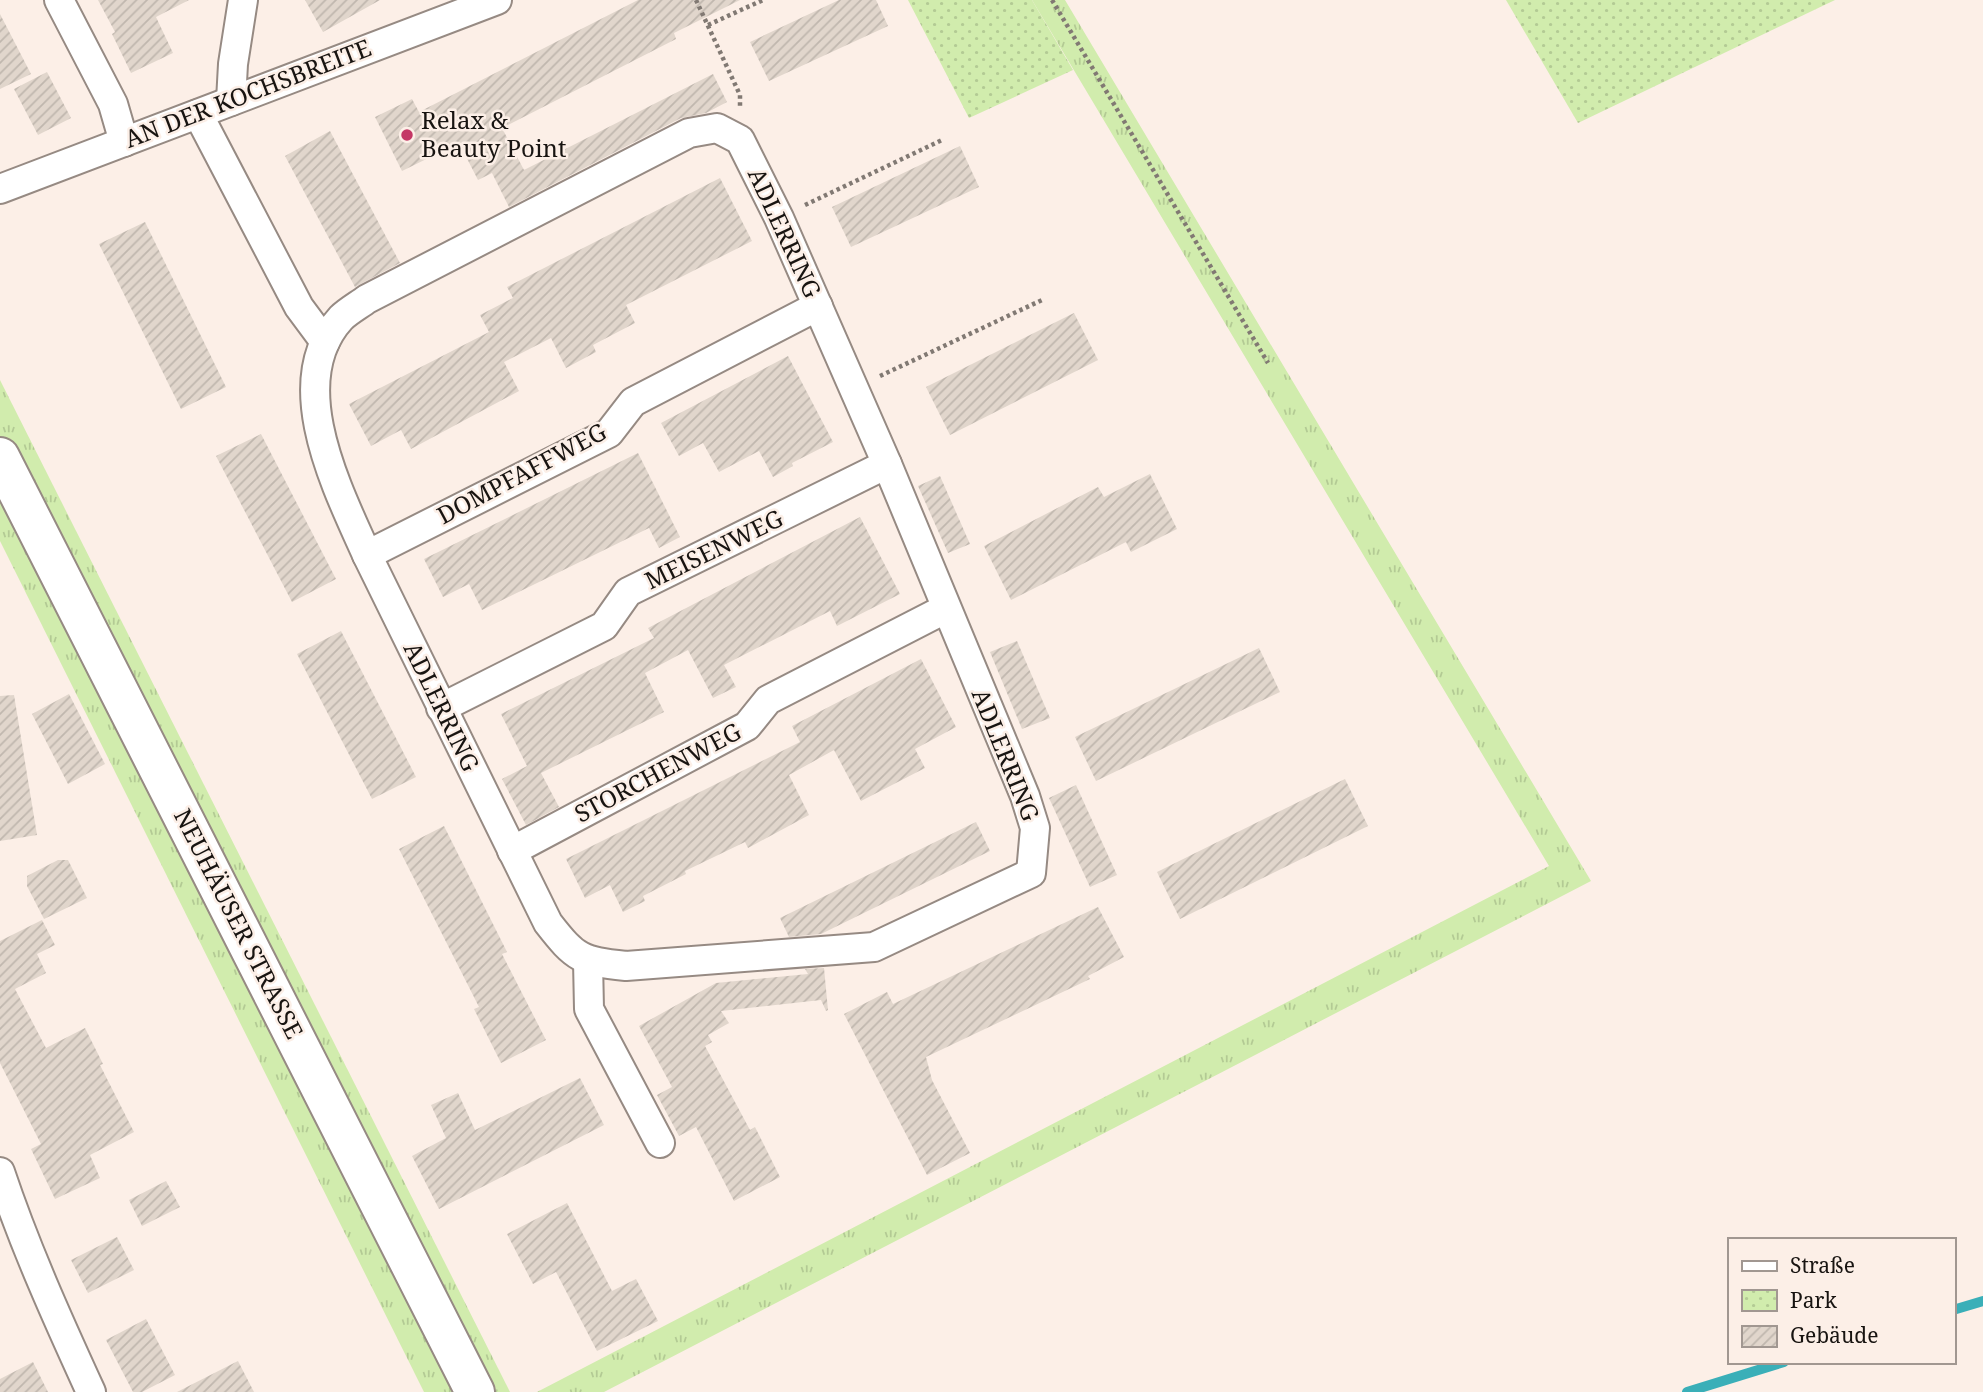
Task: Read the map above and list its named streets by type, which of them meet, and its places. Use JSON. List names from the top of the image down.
{
  "streets": {
    "main road": ["NEUHÄUSER STRASSE"],
    "street": [
      "AN DER KOCHSBREITE",
      "ADLERRING",
      "DOMPFAFFWEG",
      "MEISENWEG",
      "STORCHENWEG"
    ]
  },
  "crossings": [
    ["ADLERRING", "DOMPFAFFWEG"],
    ["ADLERRING", "MEISENWEG"],
    ["ADLERRING", "STORCHENWEG"]
  ],
  "places": ["Relax & Beauty Point"],
  "legend": ["Straße", "Park", "Gebäude"]
}
